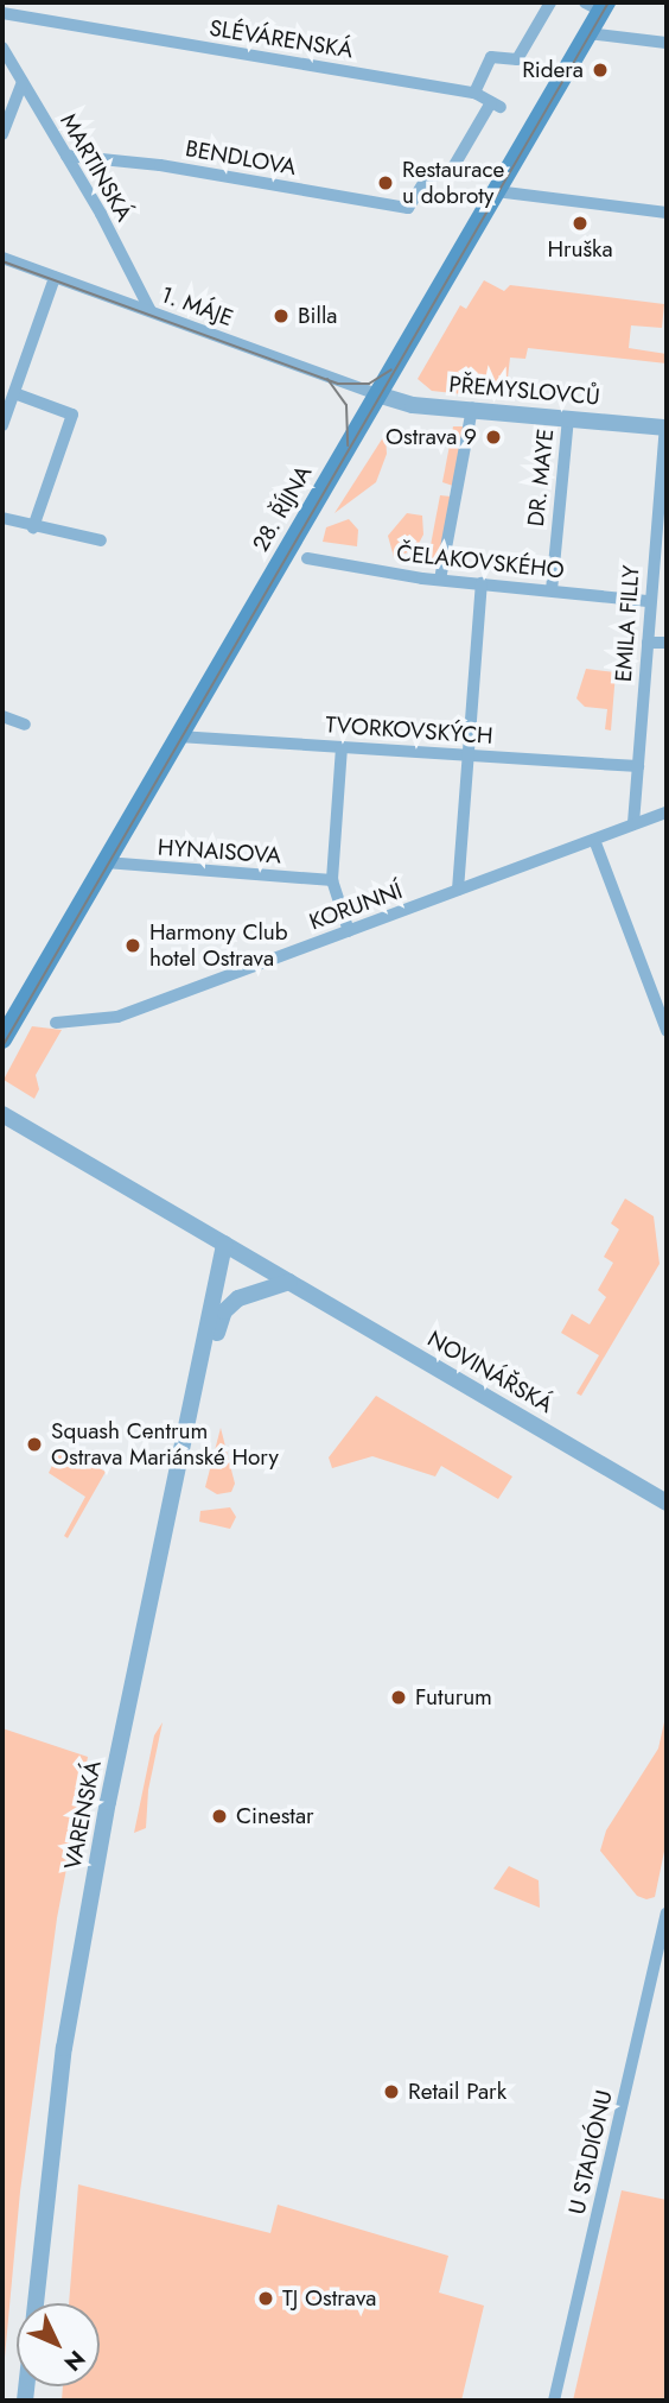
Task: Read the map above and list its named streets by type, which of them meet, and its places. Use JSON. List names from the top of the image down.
{
  "streets": {
    "main road": ["28. ŘÍJNA"],
    "street": [
      "SLÉVÁRENSKÁ",
      "BENDLOVA",
      "MARTINSKÁ",
      "1. MÁJE",
      "PŘEMYSLOVCŮ",
      "DR. MAYE",
      "ČELAKOVSKÉHO",
      "EMILA FILLY",
      "TVORKOVSKÝCH",
      "HYNAISOVA",
      "KORUNNÍ",
      "NOVINÁŘSKÁ",
      "VARENSKÁ",
      "U STADIÓNU"
    ]
  },
  "crossings": [
    ["SLÉVÁRENSKÁ", "BENDLOVA"],
    ["BENDLOVA", "MARTINSKÁ"],
    ["MARTINSKÁ", "1. MÁJE"],
    ["1. MÁJE", "PŘEMYSLOVCŮ"],
    ["1. MÁJE", "28. ŘÍJNA"],
    ["PŘEMYSLOVCŮ", "DR. MAYE"],
    ["PŘEMYSLOVCŮ", "28. ŘÍJNA"],
    ["PŘEMYSLOVCŮ", "EMILA FILLY"],
    ["DR. MAYE", "ČELAKOVSKÉHO"],
    ["28. ŘÍJNA", "TVORKOVSKÝCH"],
    ["28. ŘÍJNA", "HYNAISOVA"],
    ["ČELAKOVSKÉHO", "EMILA FILLY"],
    ["EMILA FILLY", "TVORKOVSKÝCH"],
    ["EMILA FILLY", "KORUNNÍ"],
    ["NOVINÁŘSKÁ", "VARENSKÁ"]
  ],
  "places": [
    "Ridera",
    "Restaurace u dobroty",
    "Hruška",
    "Billa",
    "Ostrava 9",
    "Harmony Club hotel Ostrava",
    "Squash Centrum Ostrava Mariánské Hory",
    "Futurum",
    "Cinestar",
    "Retail Park",
    "TJ Ostrava"
  ],
  "north": "bottom right"
}
